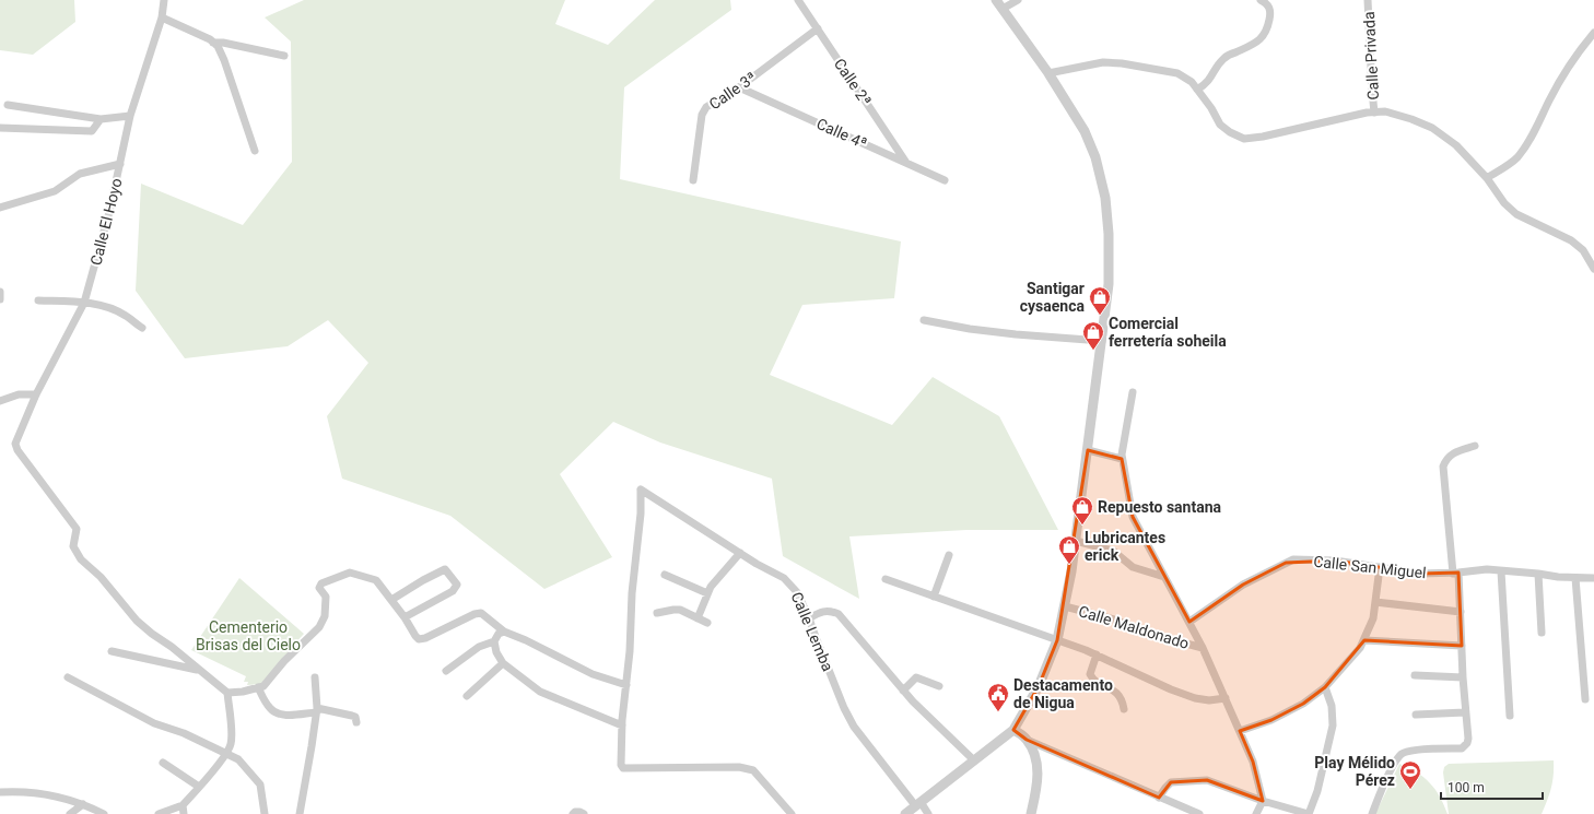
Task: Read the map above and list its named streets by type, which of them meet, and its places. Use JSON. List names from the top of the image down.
{
  "streets": {
    "street": [
      "Calle Privada",
      "Calle 2ª",
      "Calle 3ª",
      "Calle 4ª",
      "Calle El Hoyo",
      "Calle San Miguel",
      "Calle Maldonado",
      "Calle Lemba"
    ]
  },
  "crossings": [
    ["Calle 2ª", "Calle 3ª"],
    ["Calle 2ª", "Calle 4ª"],
    ["Calle 3ª", "Calle 4ª"]
  ],
  "parks": ["Cementerio Brisas del Cielo"],
  "places": {
    "shop": [
      "Santigar cysaenca",
      "Comercial ferretería soheila",
      "Repuesto santana",
      "Lubricantes erick"
    ],
    "public building": ["Destacamento de Nigua"],
    "sports": ["Play Mélido Pérez"]
  },
  "scale_bar": "100 m"
}
